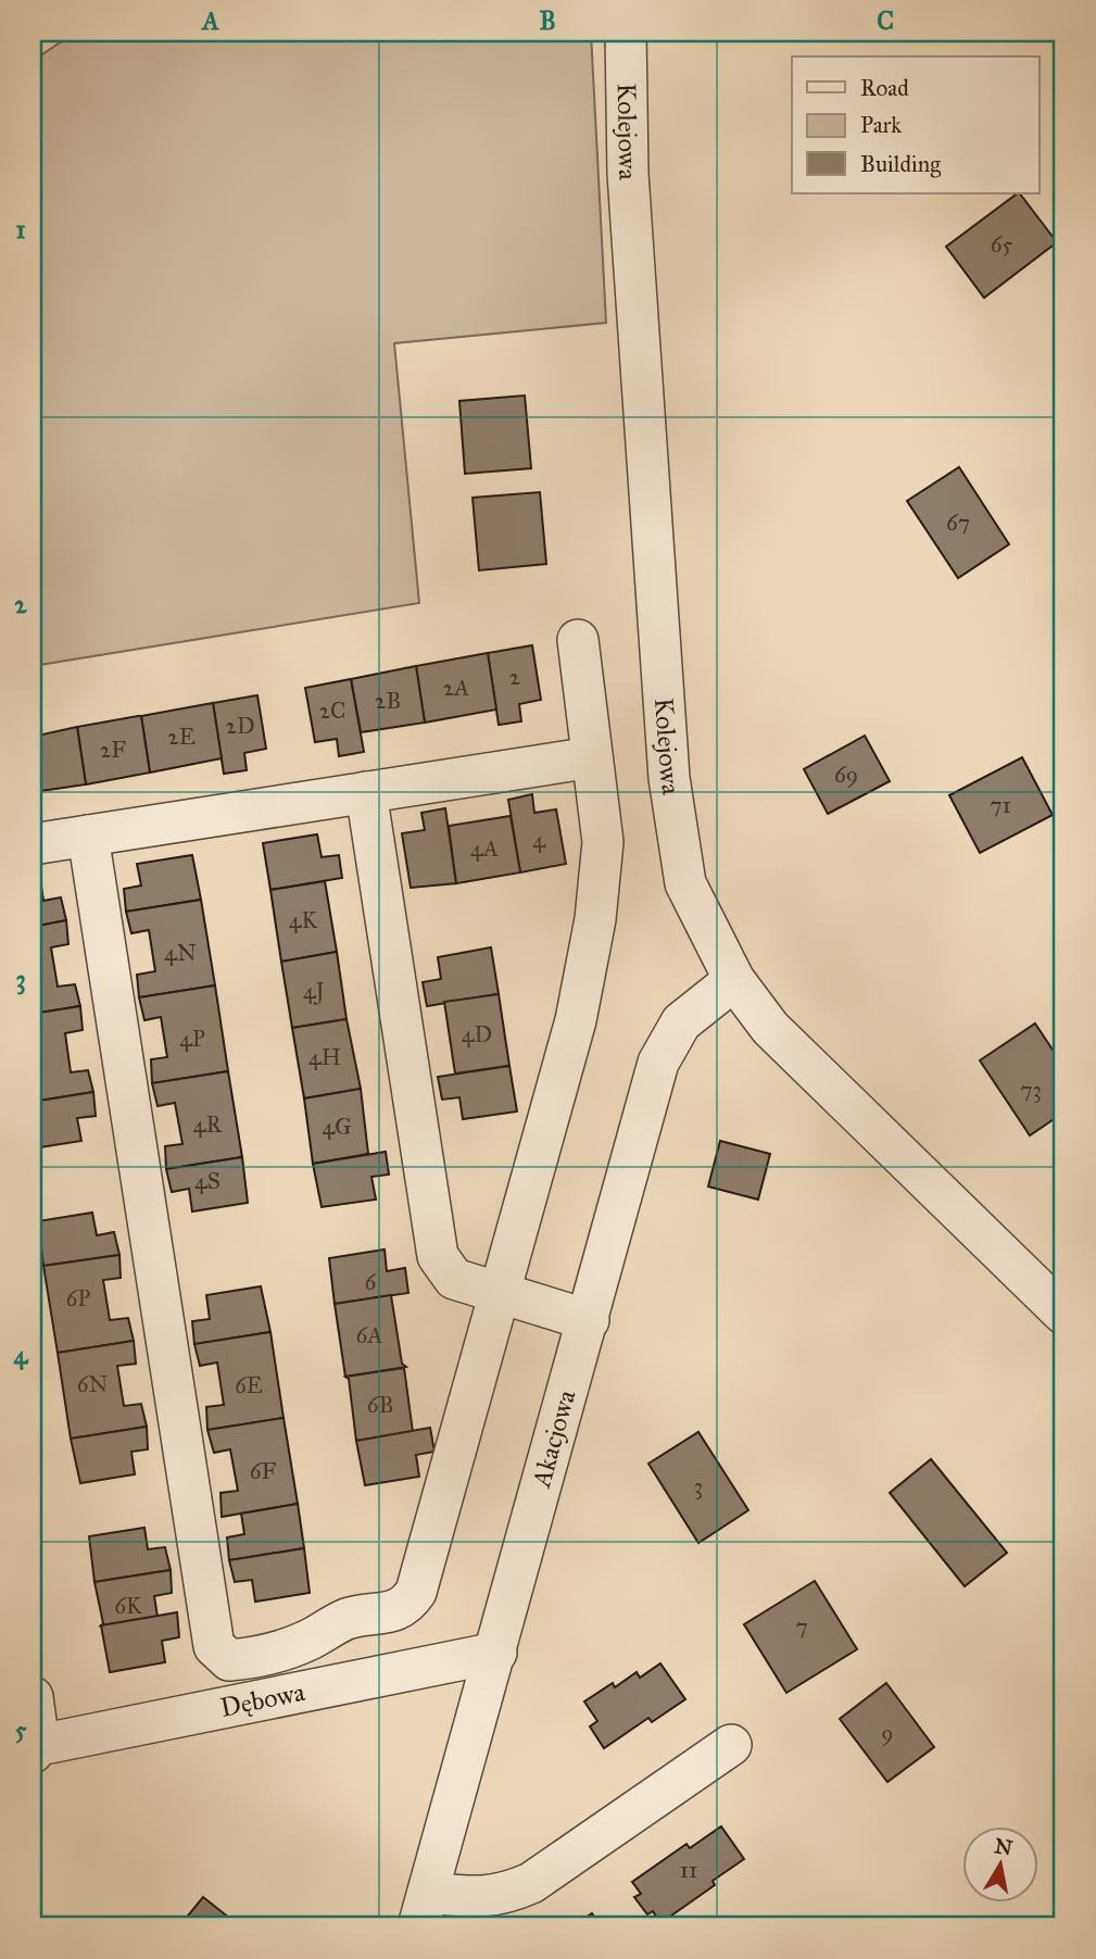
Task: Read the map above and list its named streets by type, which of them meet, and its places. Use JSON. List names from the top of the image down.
{
  "streets": {
    "street": ["Kolejowa", "Akacjowa", "Dębowa"]
  },
  "crossings": [
    ["Kolejowa", "Akacjowa"],
    ["Akacjowa", "Dębowa"]
  ],
  "house_numbers": [
    "65",
    "67",
    "2",
    "2A",
    "2B",
    "2C",
    "2D",
    "2E",
    "2F",
    "69",
    "71",
    "4",
    "4A",
    "4K",
    "4N",
    "4J",
    "4D",
    "4P",
    "4H",
    "73",
    "4R",
    "4G",
    "4S",
    "6",
    "6P",
    "6A",
    "6N",
    "6E",
    "6B",
    "6F",
    "3",
    "6K",
    "7",
    "9",
    "11"
  ],
  "legend": ["Road", "Park", "Building"],
  "north": "top",
  "grid": {
    "columns": ["A", "B", "C"],
    "rows": [
      "1",
      "2",
      "3",
      "4",
      "5"
    ]
  }
}
